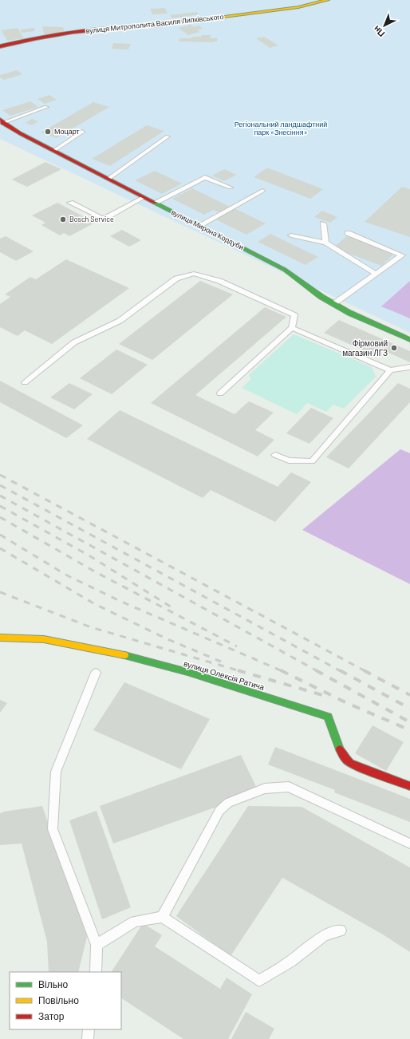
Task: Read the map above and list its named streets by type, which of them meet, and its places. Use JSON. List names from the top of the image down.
{
  "streets": {
    "street": ["вулиця Митрополита Василя Липківського", "вулиця Мирона Кордуби", "вулиця Олексія Ратича"]
  },
  "parks": ["Регіональний ландшафтний парк «Знесіння»"],
  "places": ["Моцарт", "Bosch Service", "Фірмовий магазин ЛГЗ"],
  "legend": ["Вільно", "Повільно", "Затор"],
  "north": "bottom left"
}
